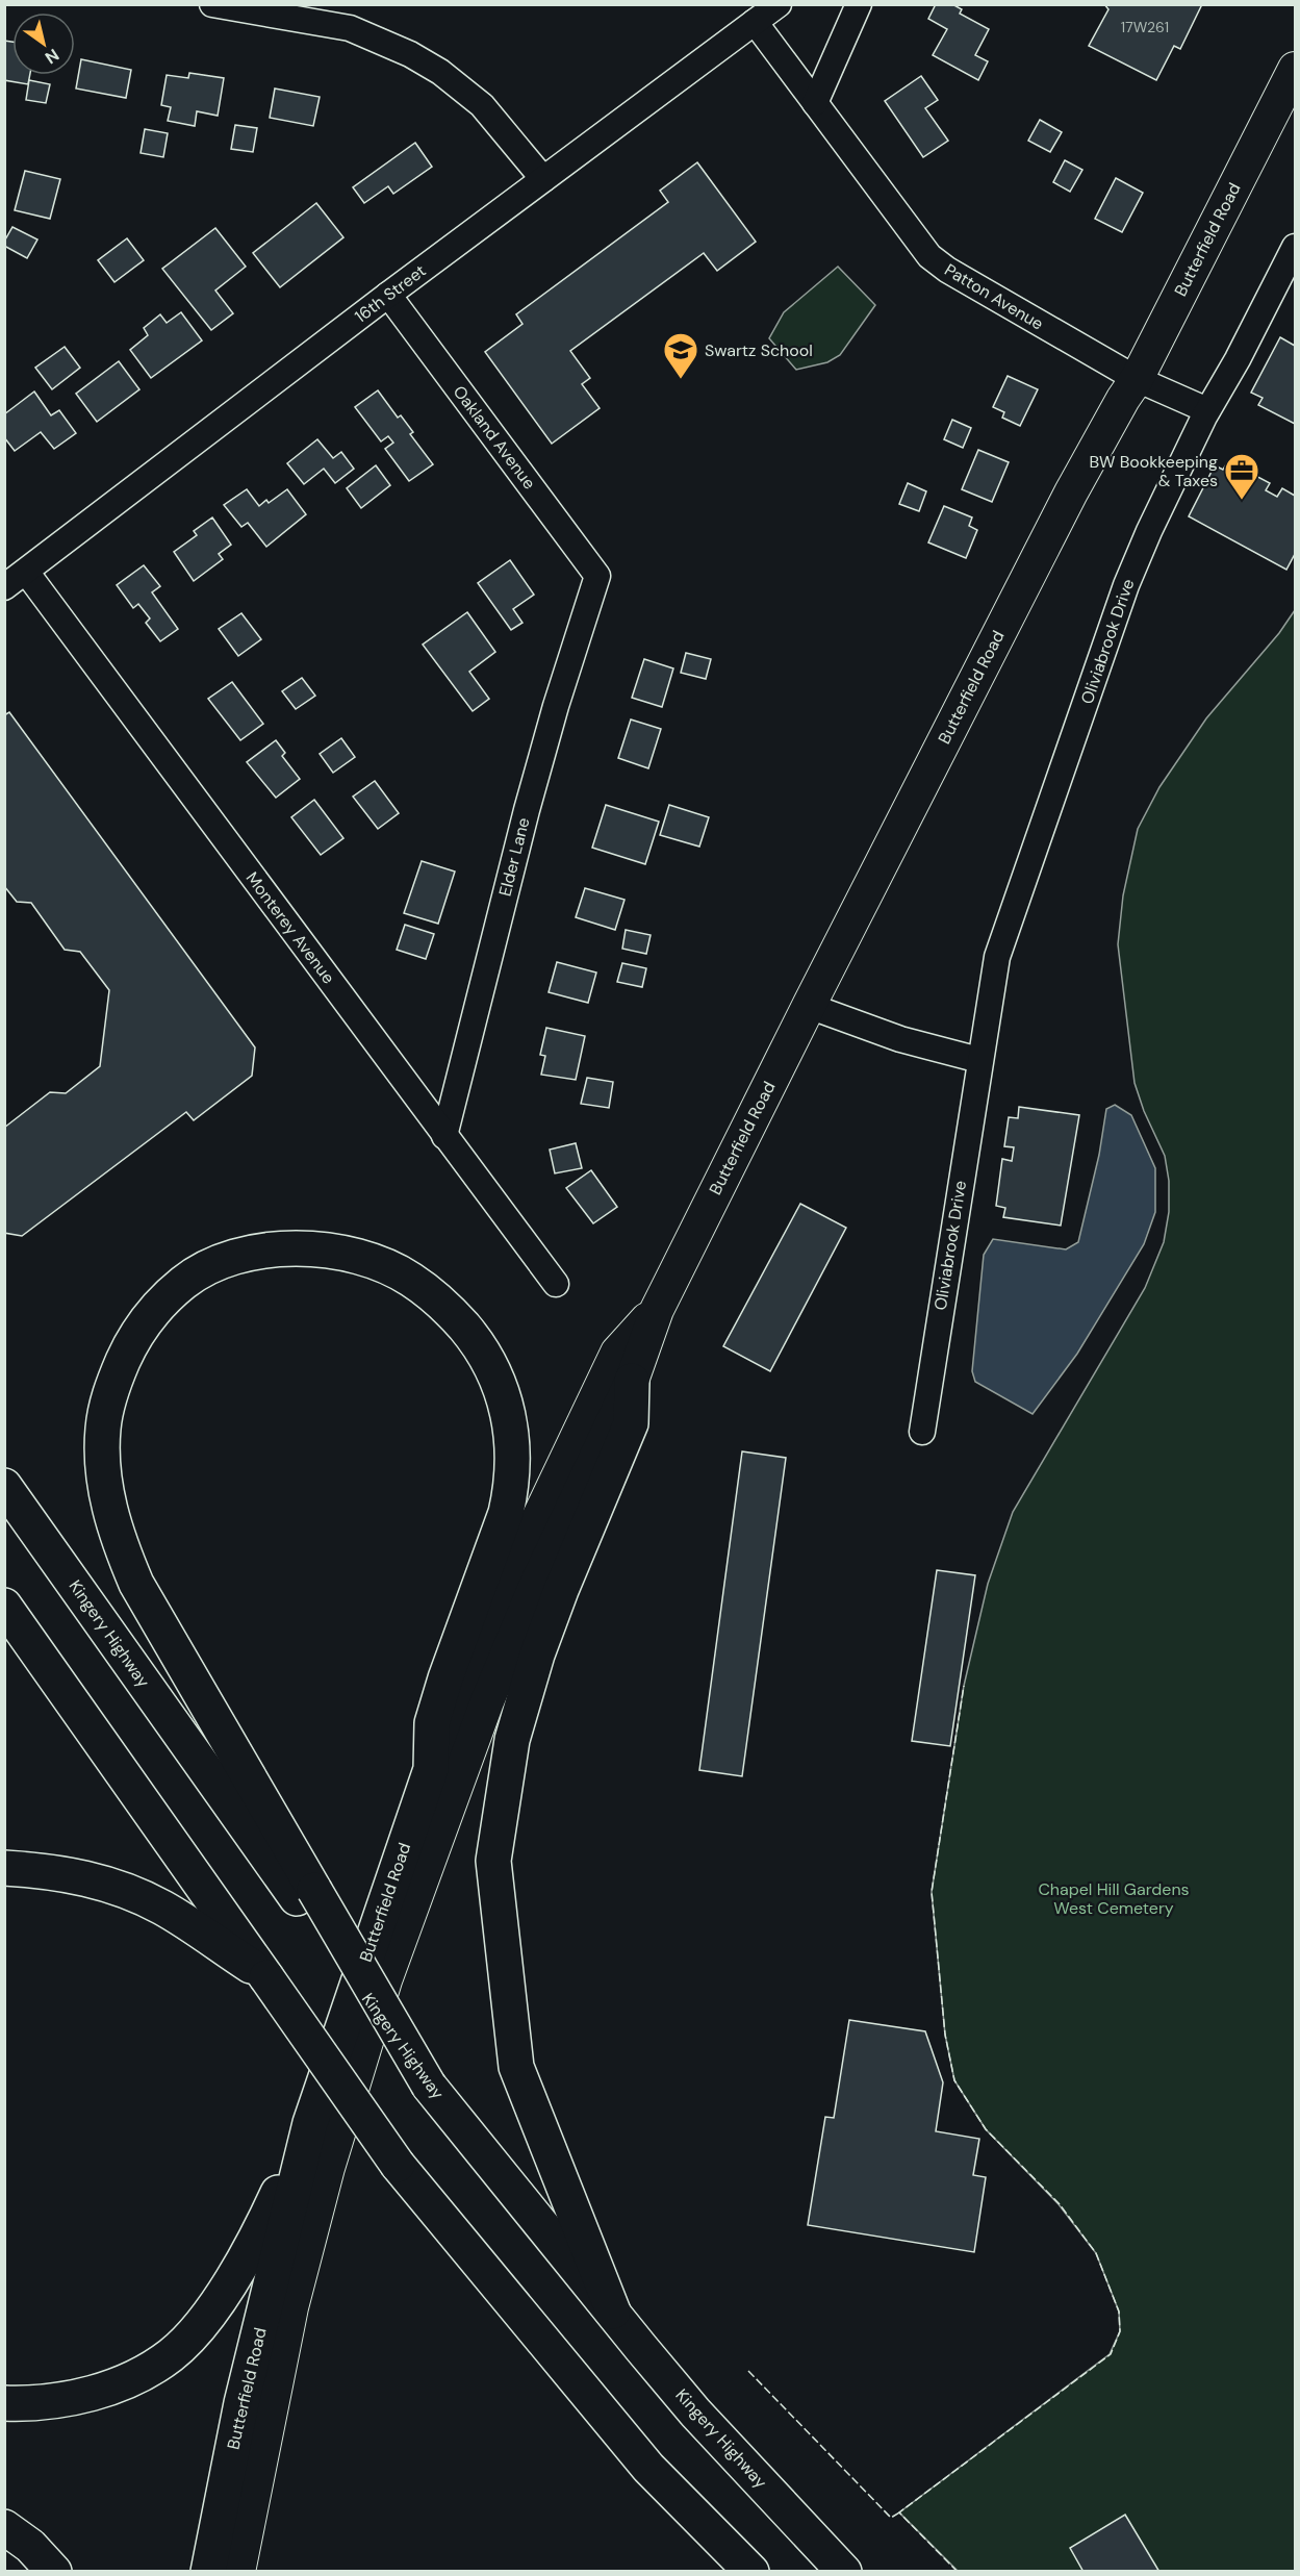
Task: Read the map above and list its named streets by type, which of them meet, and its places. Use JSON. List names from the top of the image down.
{
  "streets": {
    "highway": ["Butterfield Road", "Kingery Highway"],
    "street": [
      "16th Street",
      "Patton Avenue",
      "Oakland Avenue",
      "Oliviabrook Drive",
      "Elder Lane",
      "Monterey Avenue"
    ]
  },
  "crossings": [
    ["Butterfield Road", "Patton Avenue"],
    ["16th Street", "Patton Avenue"],
    ["16th Street", "Oakland Avenue"],
    ["16th Street", "Monterey Avenue"],
    ["Patton Avenue", "Oliviabrook Drive"],
    ["Oakland Avenue", "Elder Lane"],
    ["Elder Lane", "Monterey Avenue"]
  ],
  "parks": ["Chapel Hill Gardens West Cemetery"],
  "places": {
    "school or university": ["Swartz School"],
    "office": ["BW Bookkeeping & Taxes"]
  },
  "house_numbers": ["17W261"],
  "north": "bottom right"
}
